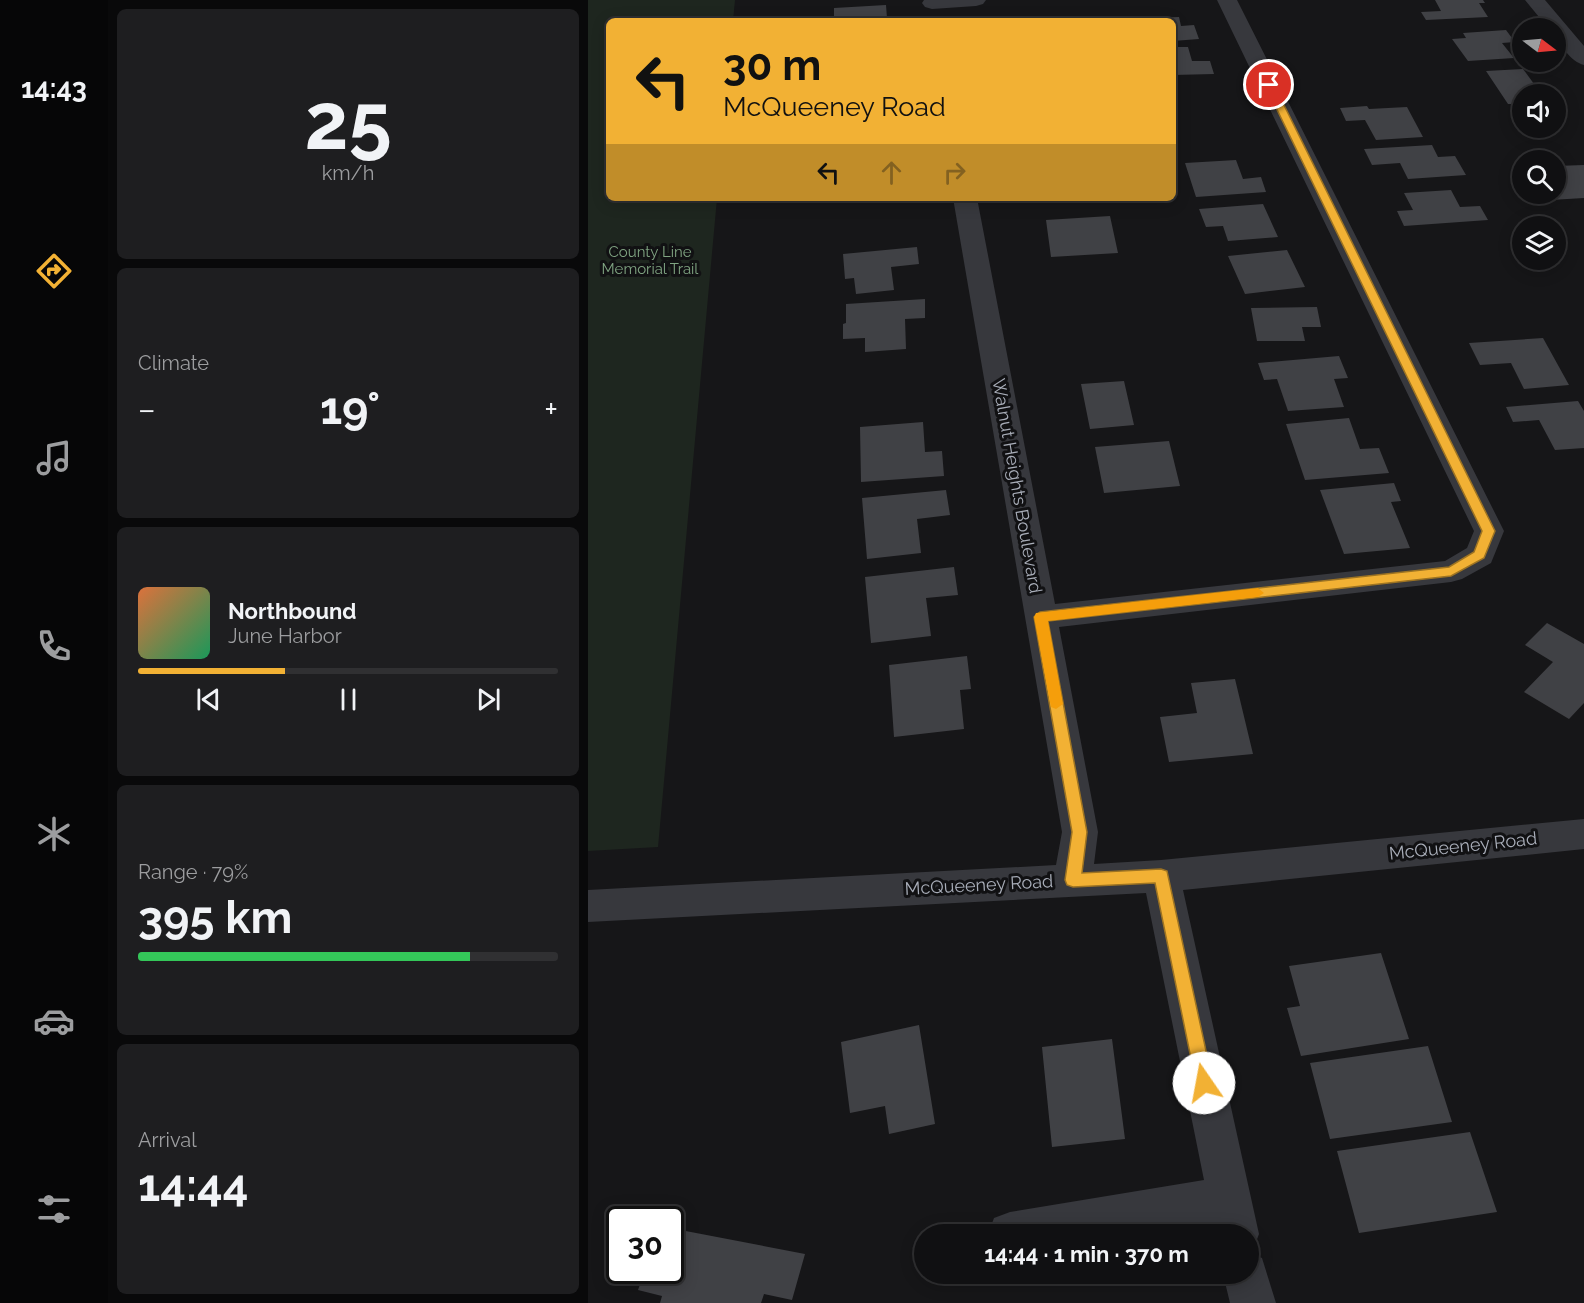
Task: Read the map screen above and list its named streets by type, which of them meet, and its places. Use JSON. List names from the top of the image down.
{
  "streets": {
    "street": ["Walnut Heights Boulevard", "McQueeney Road"]
  },
  "crossings": [
    ["Walnut Heights Boulevard", "McQueeney Road"]
  ],
  "parks": ["County Line Memorial Trail"],
  "north": "right",
  "page": {
    "tabs": "14:43",
    "tile": [
      ["25", "km/h"],
      "Climate",
      ["Range · 79%", "395 km"],
      ["Arrival", "14:44"]
    ],
    "turn": ["30 m", "McQueeney Road"],
    "heat": ["−", "19°", "+"],
    "song": ["Northbound", "June Harbor"],
    "limit": "30",
    "trip": "14:44 · 1 min · 370 m"
  }
}
